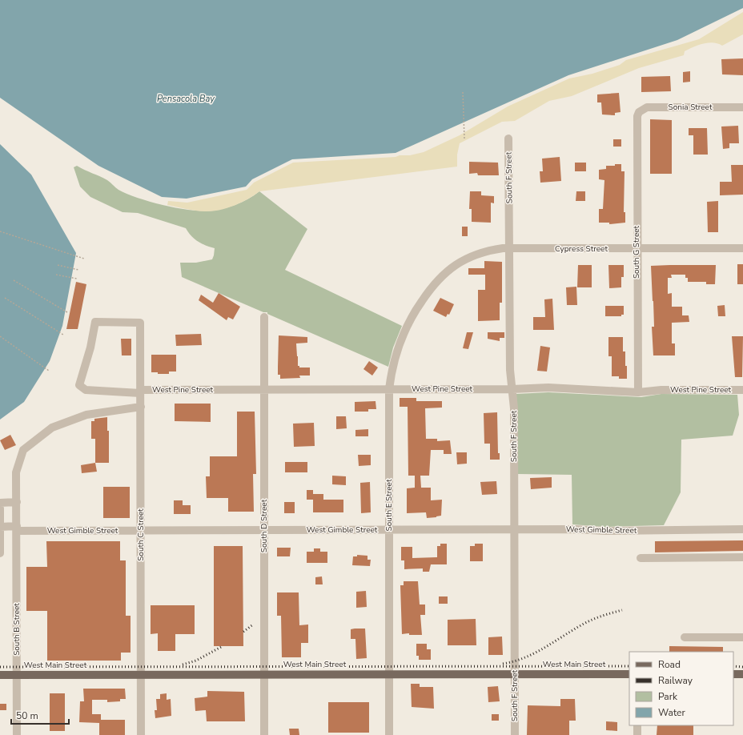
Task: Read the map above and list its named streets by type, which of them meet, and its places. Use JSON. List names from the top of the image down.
{
  "streets": {
    "main road": ["West Main Street"],
    "street": [
      "Sonia Street",
      "South F Street",
      "Cypress Street",
      "South G Street",
      "West Pine Street",
      "South E Street",
      "South D Street",
      "West Gimble Street",
      "South C Street",
      "South B Street"
    ]
  },
  "crossings": [
    ["Sonia Street", "South G Street"],
    ["South F Street", "Cypress Street"],
    ["South F Street", "West Pine Street"],
    ["South F Street", "West Gimble Street"],
    ["South F Street", "West Main Street"],
    ["Cypress Street", "South G Street"],
    ["Cypress Street", "South E Street"],
    ["South G Street", "West Pine Street"],
    ["West Pine Street", "South E Street"],
    ["West Pine Street", "South D Street"],
    ["West Pine Street", "South C Street"],
    ["South E Street", "West Gimble Street"],
    ["South E Street", "West Main Street"],
    ["South D Street", "West Gimble Street"],
    ["South D Street", "West Main Street"],
    ["West Gimble Street", "South C Street"],
    ["West Gimble Street", "South B Street"],
    ["South C Street", "South B Street"],
    ["South C Street", "West Main Street"],
    ["South B Street", "West Main Street"]
  ],
  "water": ["Pensacola Bay"],
  "legend": [
    "Road",
    "Railway",
    "Park",
    "Water"
  ],
  "scale_bar": "50 m"
}
